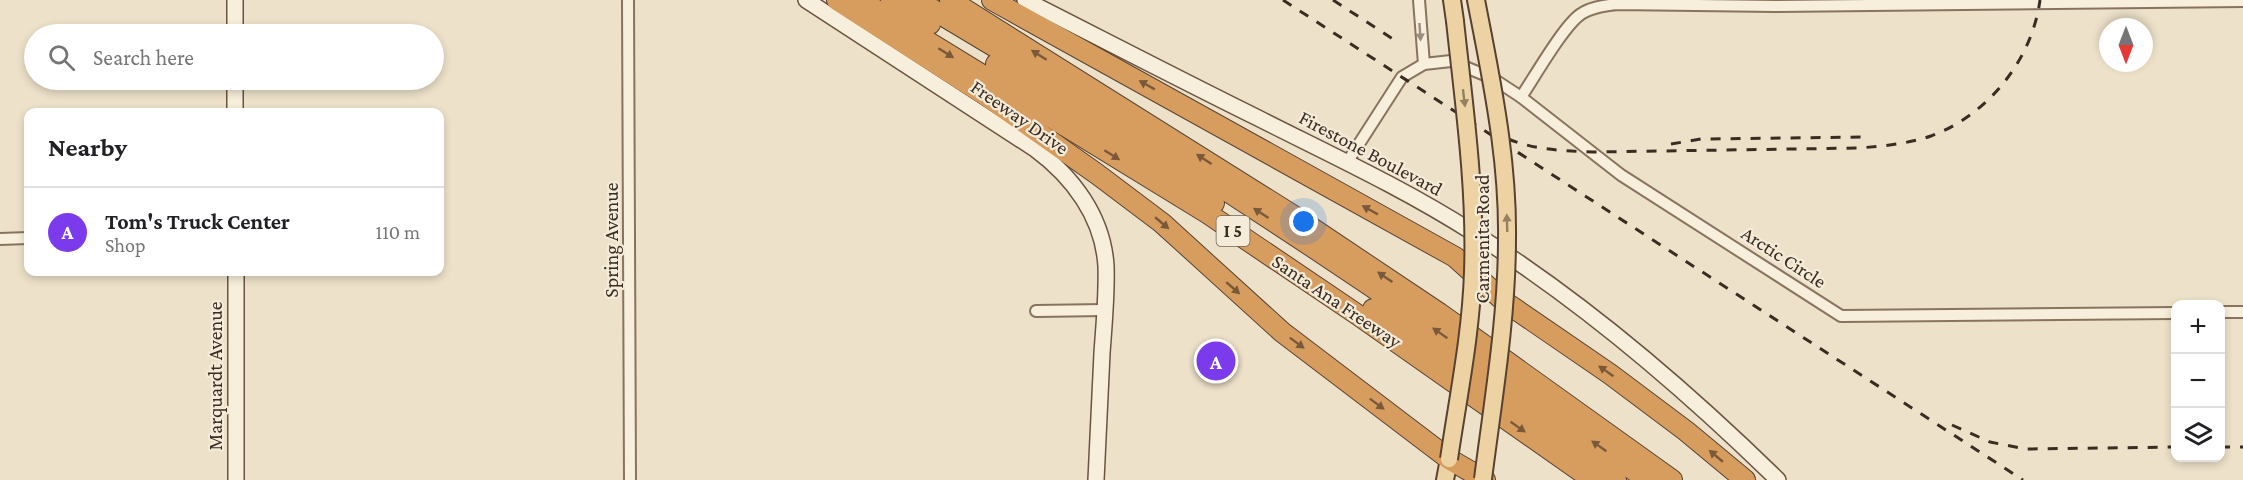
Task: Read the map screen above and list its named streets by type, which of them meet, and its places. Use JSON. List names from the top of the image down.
{
  "streets": {
    "highway": ["I 5", "Santa Ana Freeway"],
    "main road": ["Carmenita Road"],
    "street": [
      "Freeway Drive",
      "Firestone Boulevard",
      "Spring Avenue",
      "Arctic Circle",
      "Marquardt Avenue"
    ]
  },
  "north": "bottom",
  "page": {
    "search": "Search here",
    "heading": "Nearby",
    "list": [
      {
        "mark": "A",
        "name": "Tom's Truck Center",
        "note": "Shop",
        "value": "110 m"
      }
    ],
    "map_buttons": ["+", "−"],
    "pins": "A"
  }
}
